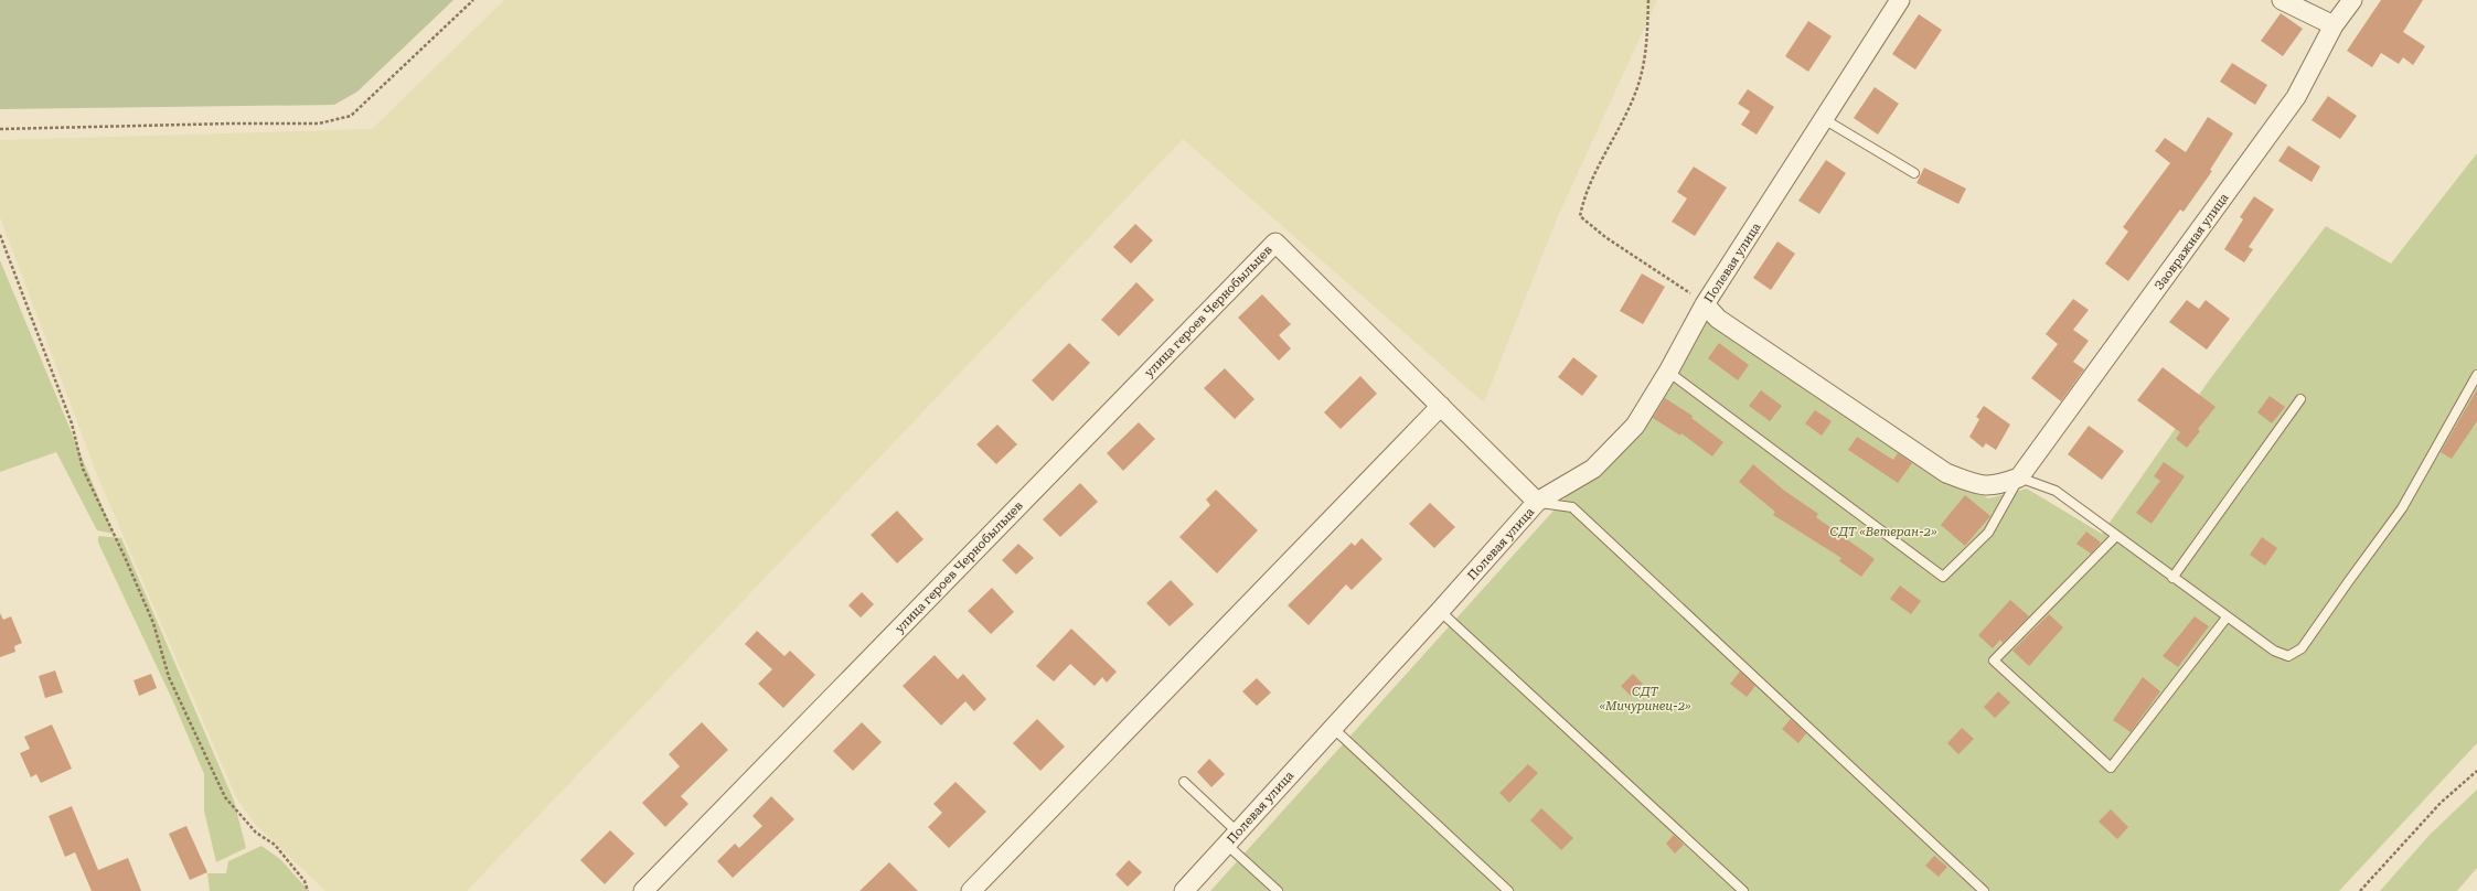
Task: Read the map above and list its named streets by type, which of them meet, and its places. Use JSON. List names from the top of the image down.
{
  "streets": {
    "street": ["Заовражная улица", "Полевая улица", "улица героев Чернобыльцев"]
  },
  "parks": ["СДТ «Ветеран-2»", "СДТ «Мичуринец-2»"]
}
